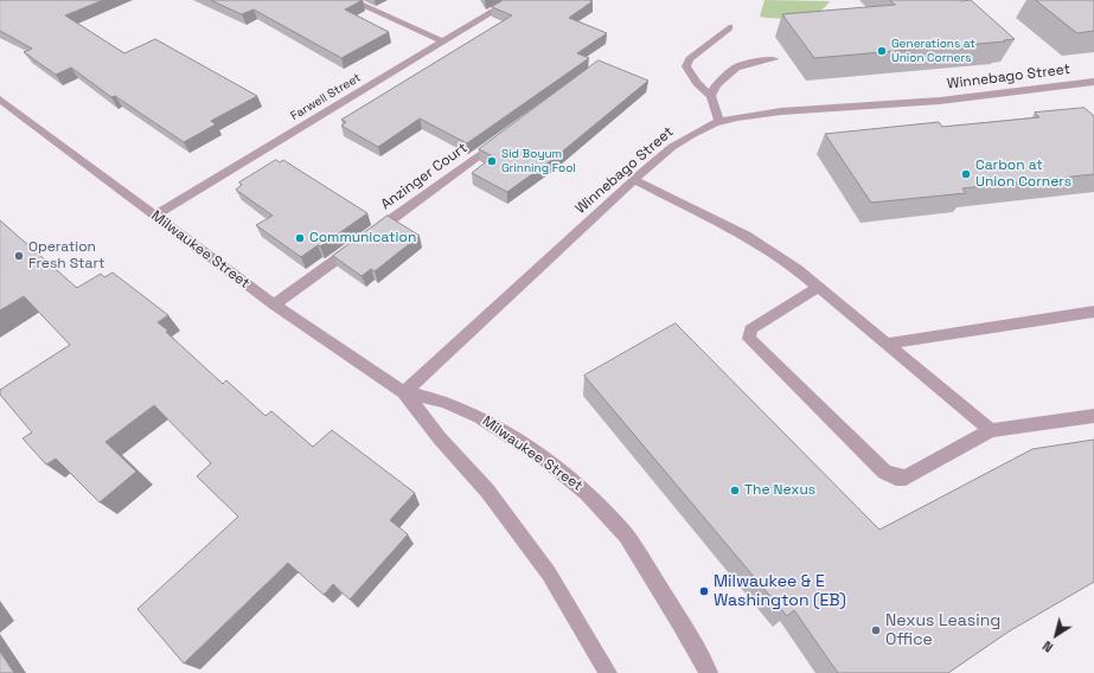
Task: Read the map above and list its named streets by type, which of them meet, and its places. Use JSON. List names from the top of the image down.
{
  "streets": {
    "street": [
      "Winnebago Street",
      "Farwell Street",
      "Anzinger Court",
      "Milwaukee Street"
    ]
  },
  "crossings": [
    ["Winnebago Street", "Milwaukee Street"],
    ["Farwell Street", "Milwaukee Street"],
    ["Anzinger Court", "Milwaukee Street"]
  ],
  "places": [
    "Generations at Union Corners",
    "Sid Boyum Grinning Fool",
    "Carbon at Union Corners",
    "Communication",
    "Operation Fresh Start",
    "The Nexus",
    "Milwaukee & E Washington (EB)",
    "Nexus Leasing Office"
  ],
  "north": "bottom left"
}
